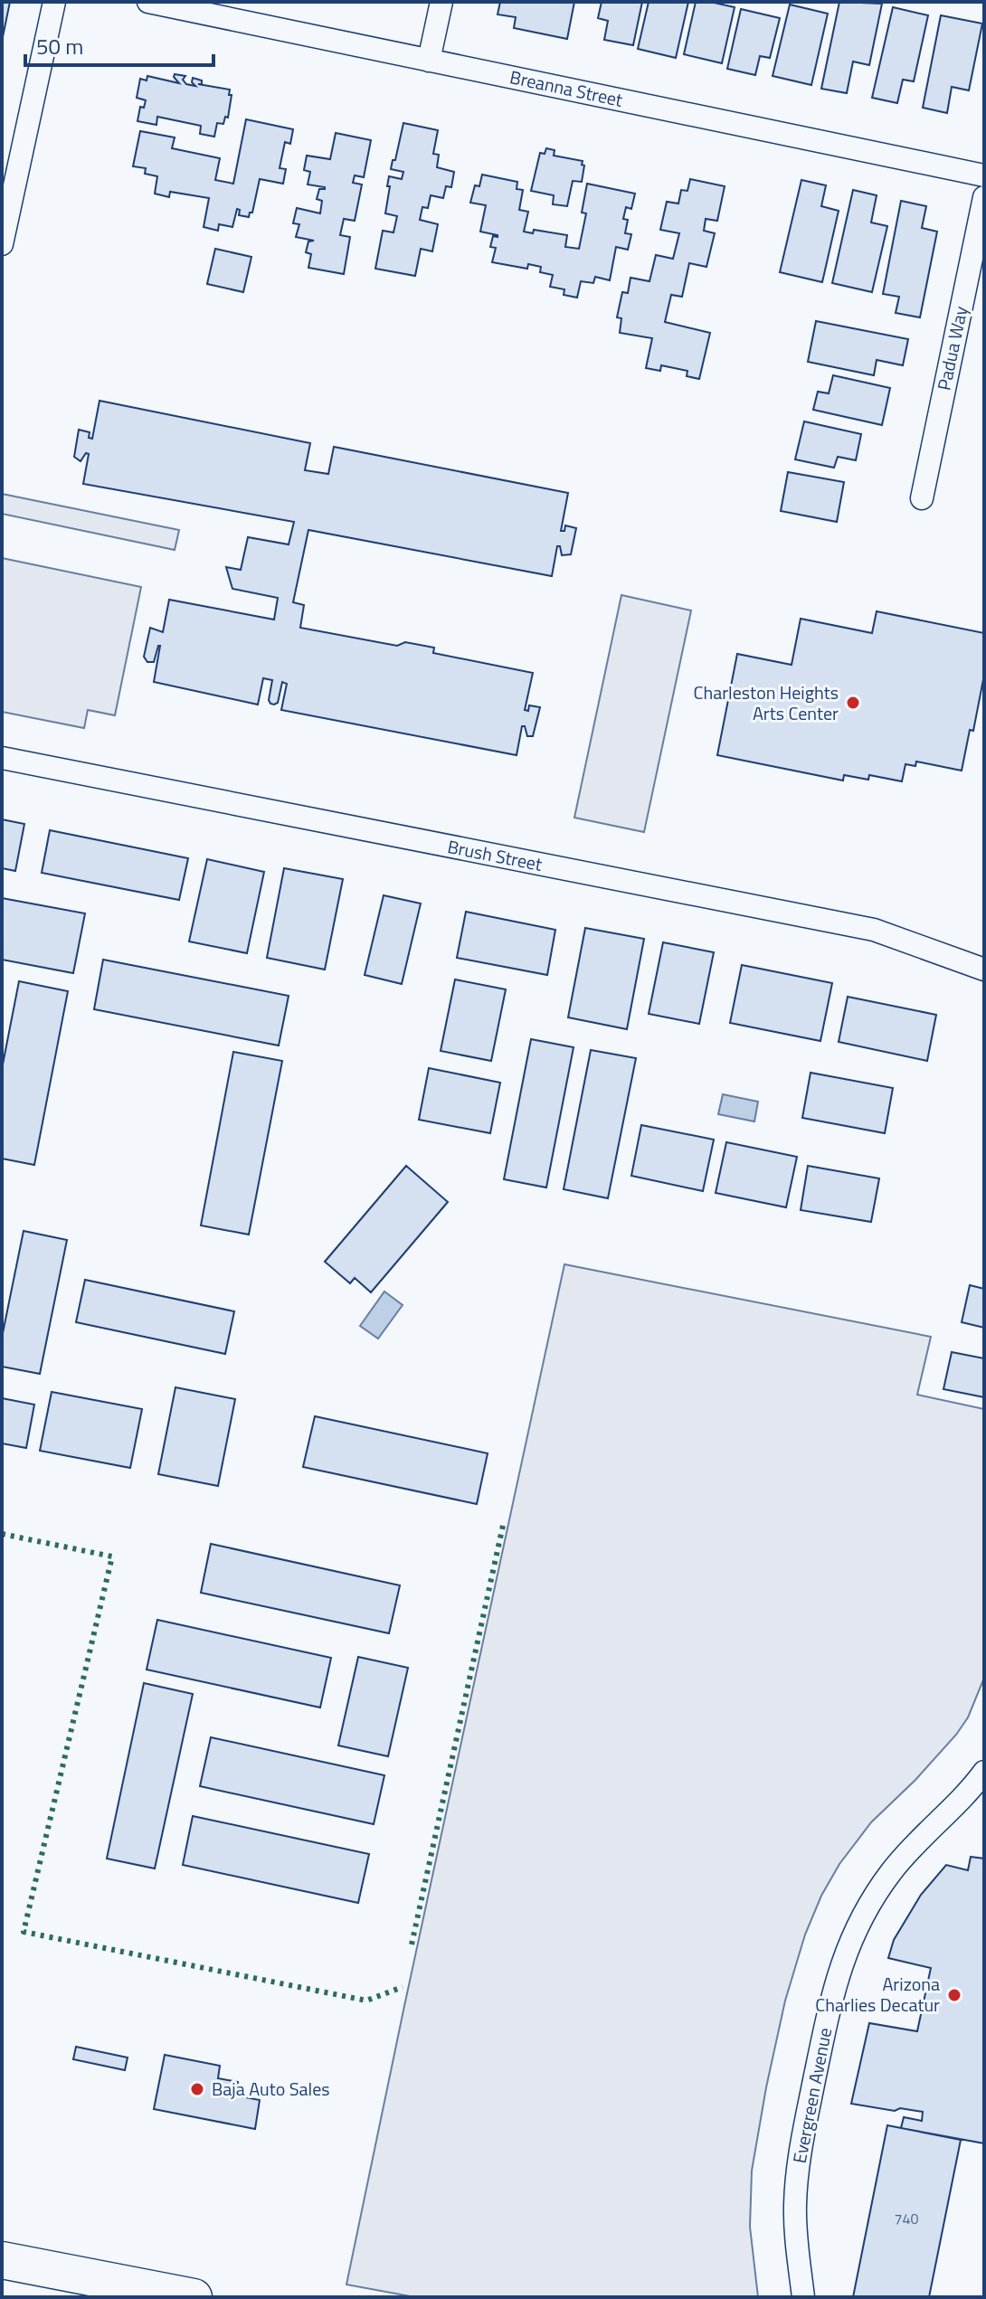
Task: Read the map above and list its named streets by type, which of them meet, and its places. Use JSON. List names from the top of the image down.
{
  "streets": {
    "street": [
      "Breanna Street",
      "Padua Way",
      "Brush Street",
      "Evergreen Avenue"
    ]
  },
  "places": ["Charleston Heights Arts Center", "Arizona Charlies Decatur", "Baja Auto Sales"],
  "house_numbers": ["740"],
  "scale_bar": "50 m"
}
